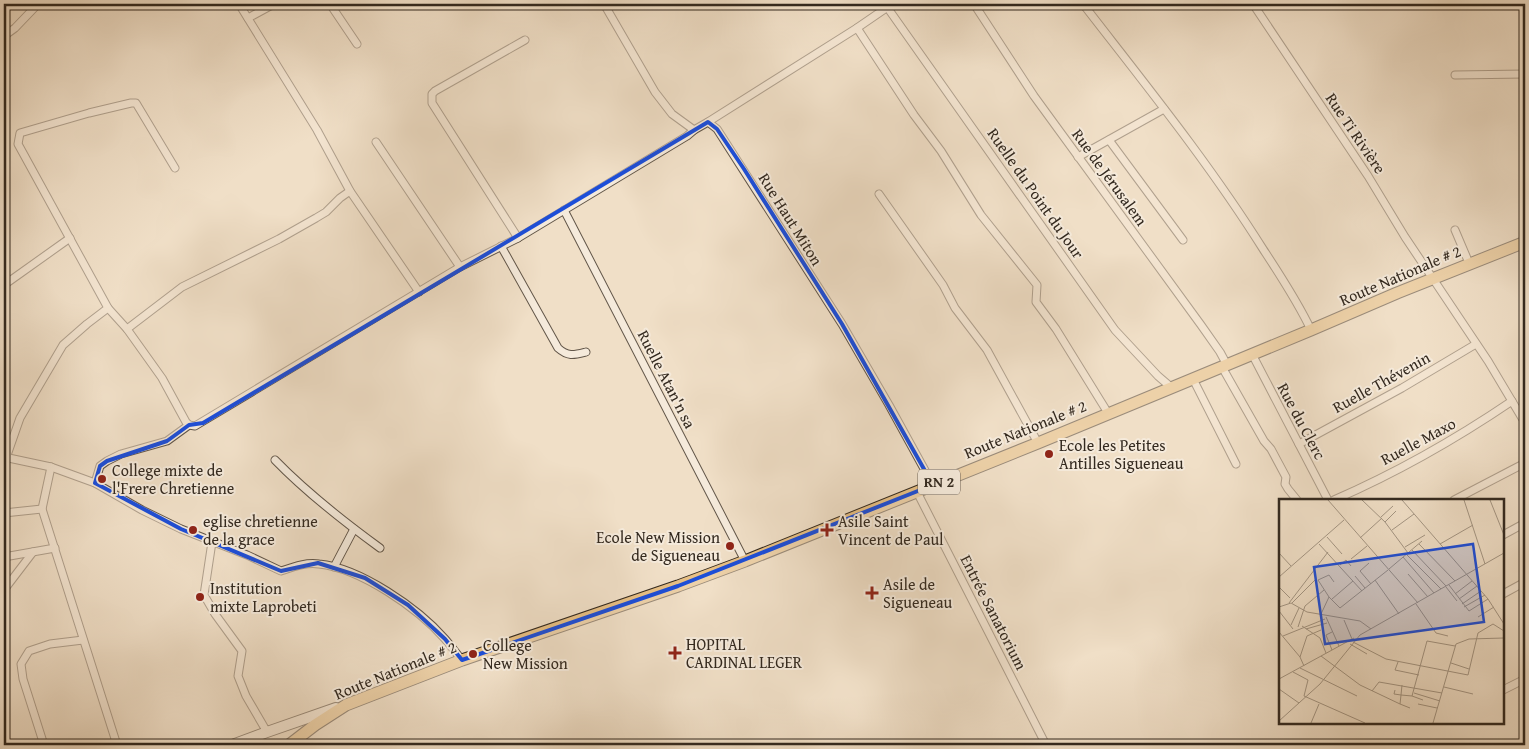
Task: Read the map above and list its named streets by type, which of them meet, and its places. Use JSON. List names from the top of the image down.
{
  "streets": {
    "main road": ["Route Nationale # 2", "RN 2"],
    "street": [
      "Rue Ti Rivière",
      "Rue de Jérusalem",
      "Ruelle du Point du Jour",
      "Rue Haut Miton",
      "Ruelle Atan'n sa",
      "Ruelle Thévenin",
      "Rue du Clerc",
      "Ruelle Maxo",
      "Entrée Sanatorium"
    ]
  },
  "crossings": [
    ["Rue Ti Rivière", "Route Nationale # 2"],
    ["Rue Ti Rivière", "Ruelle Thévenin"],
    ["Rue Ti Rivière", "Ruelle Maxo"],
    ["Rue de Jérusalem", "Route Nationale # 2"],
    ["Ruelle du Point du Jour", "Route Nationale # 2"],
    ["Rue Haut Miton", "Route Nationale # 2"],
    ["Route Nationale # 2", "Ruelle Atan'n sa"],
    ["Route Nationale # 2", "Rue du Clerc"],
    ["Route Nationale # 2", "Entrée Sanatorium"],
    ["Ruelle Thévenin", "Rue du Clerc"]
  ],
  "places": {
    "other": [
      "Ecole les Petites Antilles Sigueneau",
      "College mixte de l'Frere Chretienne",
      "eglise chretienne de la grace",
      "Ecole New Mission de Sigueneau",
      "Institution mixte Laprobeti",
      "College New Mission"
    ],
    "health": ["Asile Saint Vincent de Paul", "Asile de Sigueneau", "HOPITAL CARDINAL LEGER"]
  }
}
